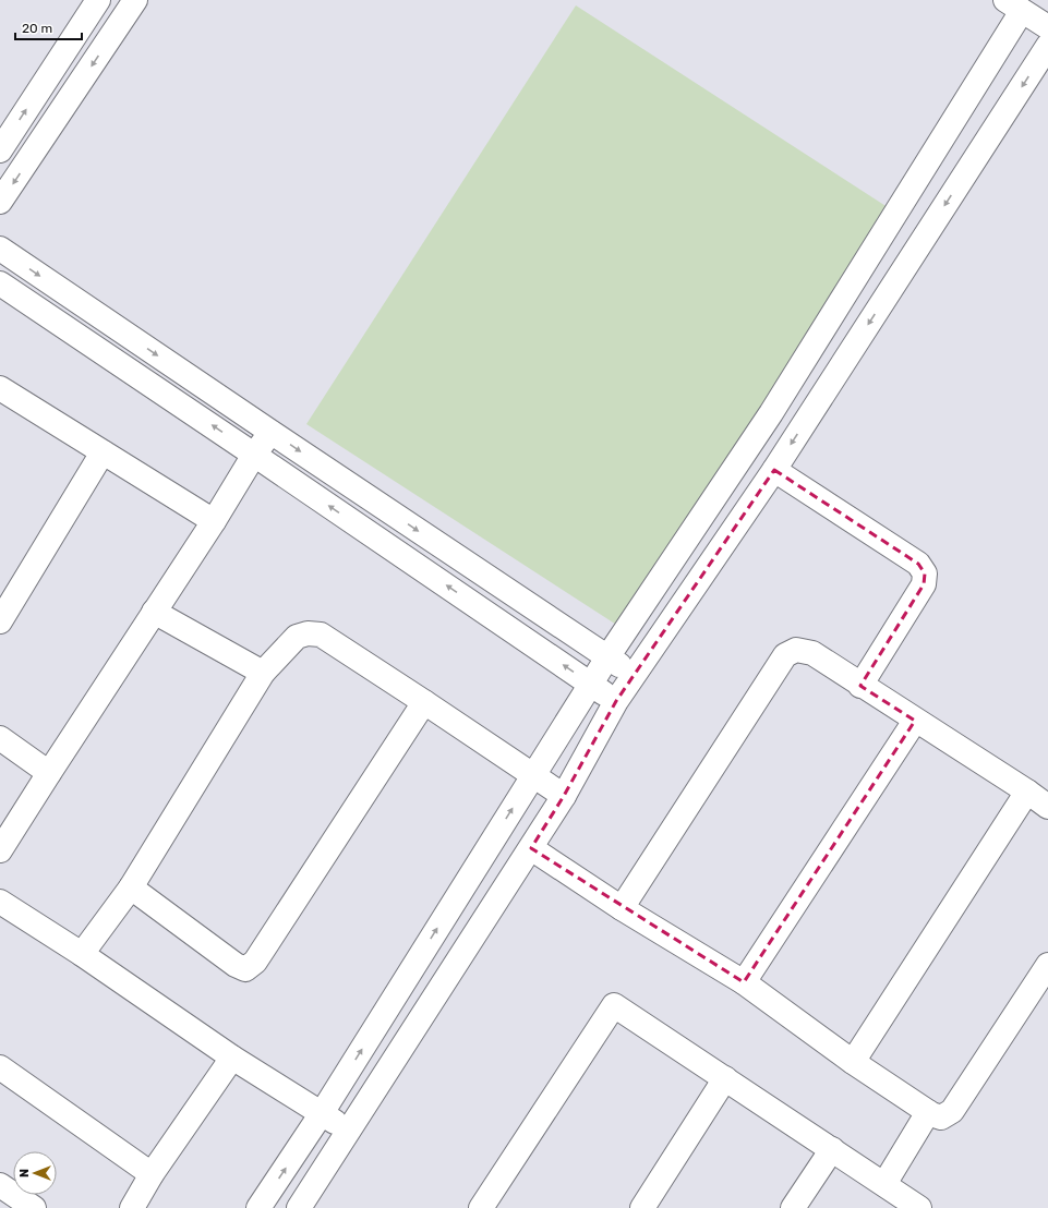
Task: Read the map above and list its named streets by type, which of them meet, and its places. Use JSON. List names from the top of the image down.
{
  "scale_bar": "20 m",
  "north": "left"
}
